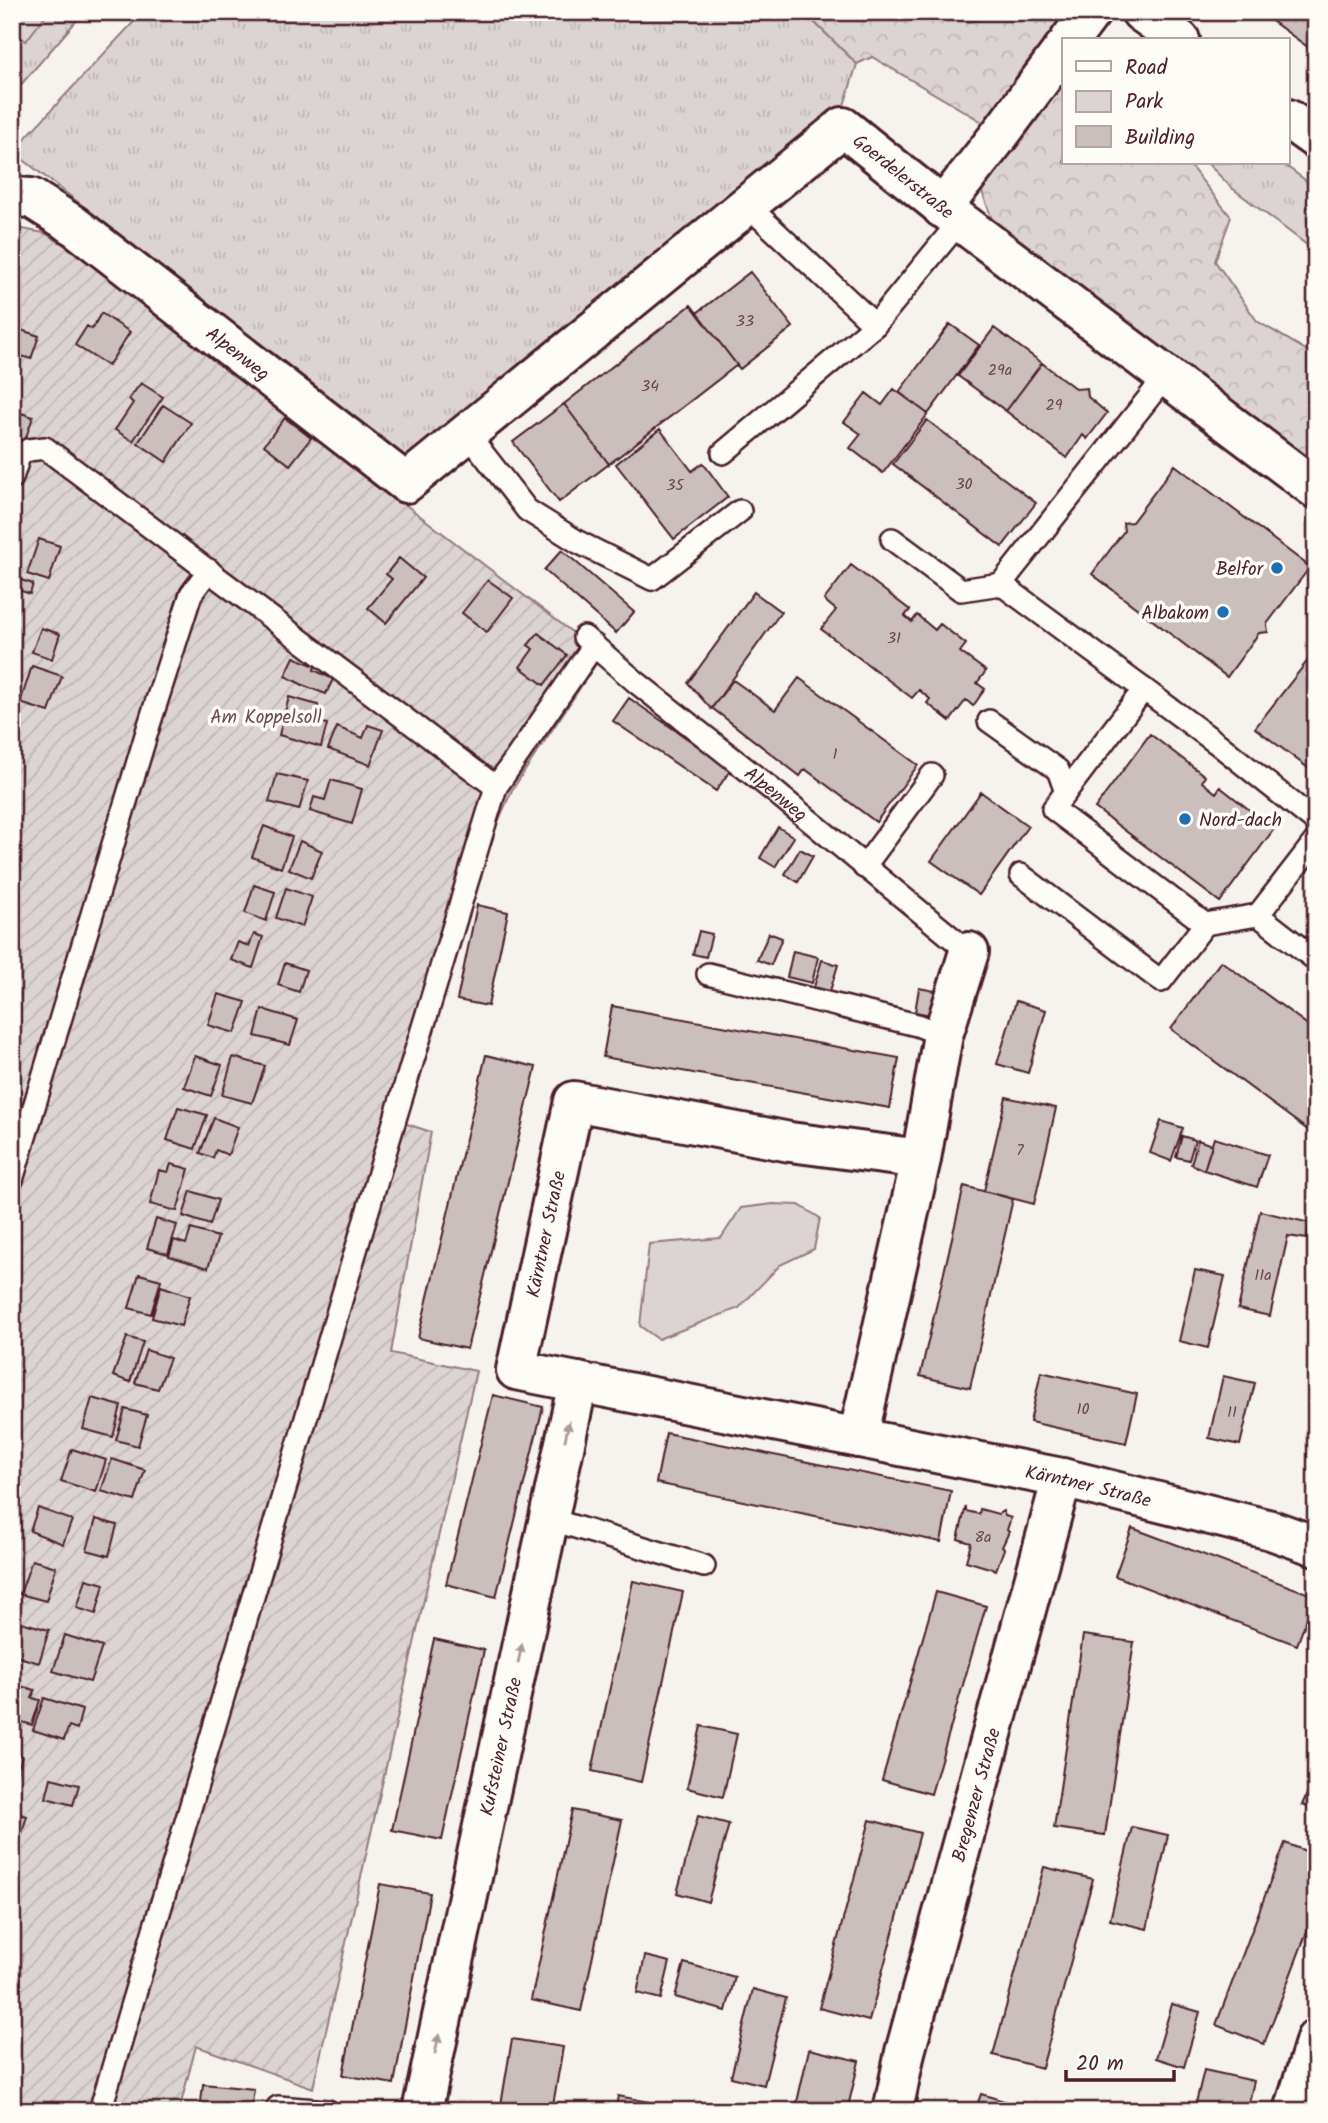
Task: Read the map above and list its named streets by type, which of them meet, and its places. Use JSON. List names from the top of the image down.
{
  "streets": {
    "street": [
      "Goerdelerstraße",
      "Alpenweg",
      "Kärntner Straße",
      "Kufsteiner Straße",
      "Bregenzer Straße"
    ]
  },
  "crossings": [
    ["Goerdelerstraße", "Alpenweg"],
    ["Kärntner Straße", "Kufsteiner Straße"],
    ["Kärntner Straße", "Bregenzer Straße"]
  ],
  "one_way": ["Kufsteiner Straße"],
  "parks": ["Am Koppelsoll"],
  "places": ["Belfor", "Albakom", "Nord-dach"],
  "house_numbers": [
    "33",
    "29a",
    "34",
    "29",
    "30",
    "35",
    "31",
    "1",
    "7",
    "11a",
    "10",
    "11",
    "8a"
  ],
  "legend": ["Road", "Park", "Building"],
  "scale_bar": "20 m"
}
